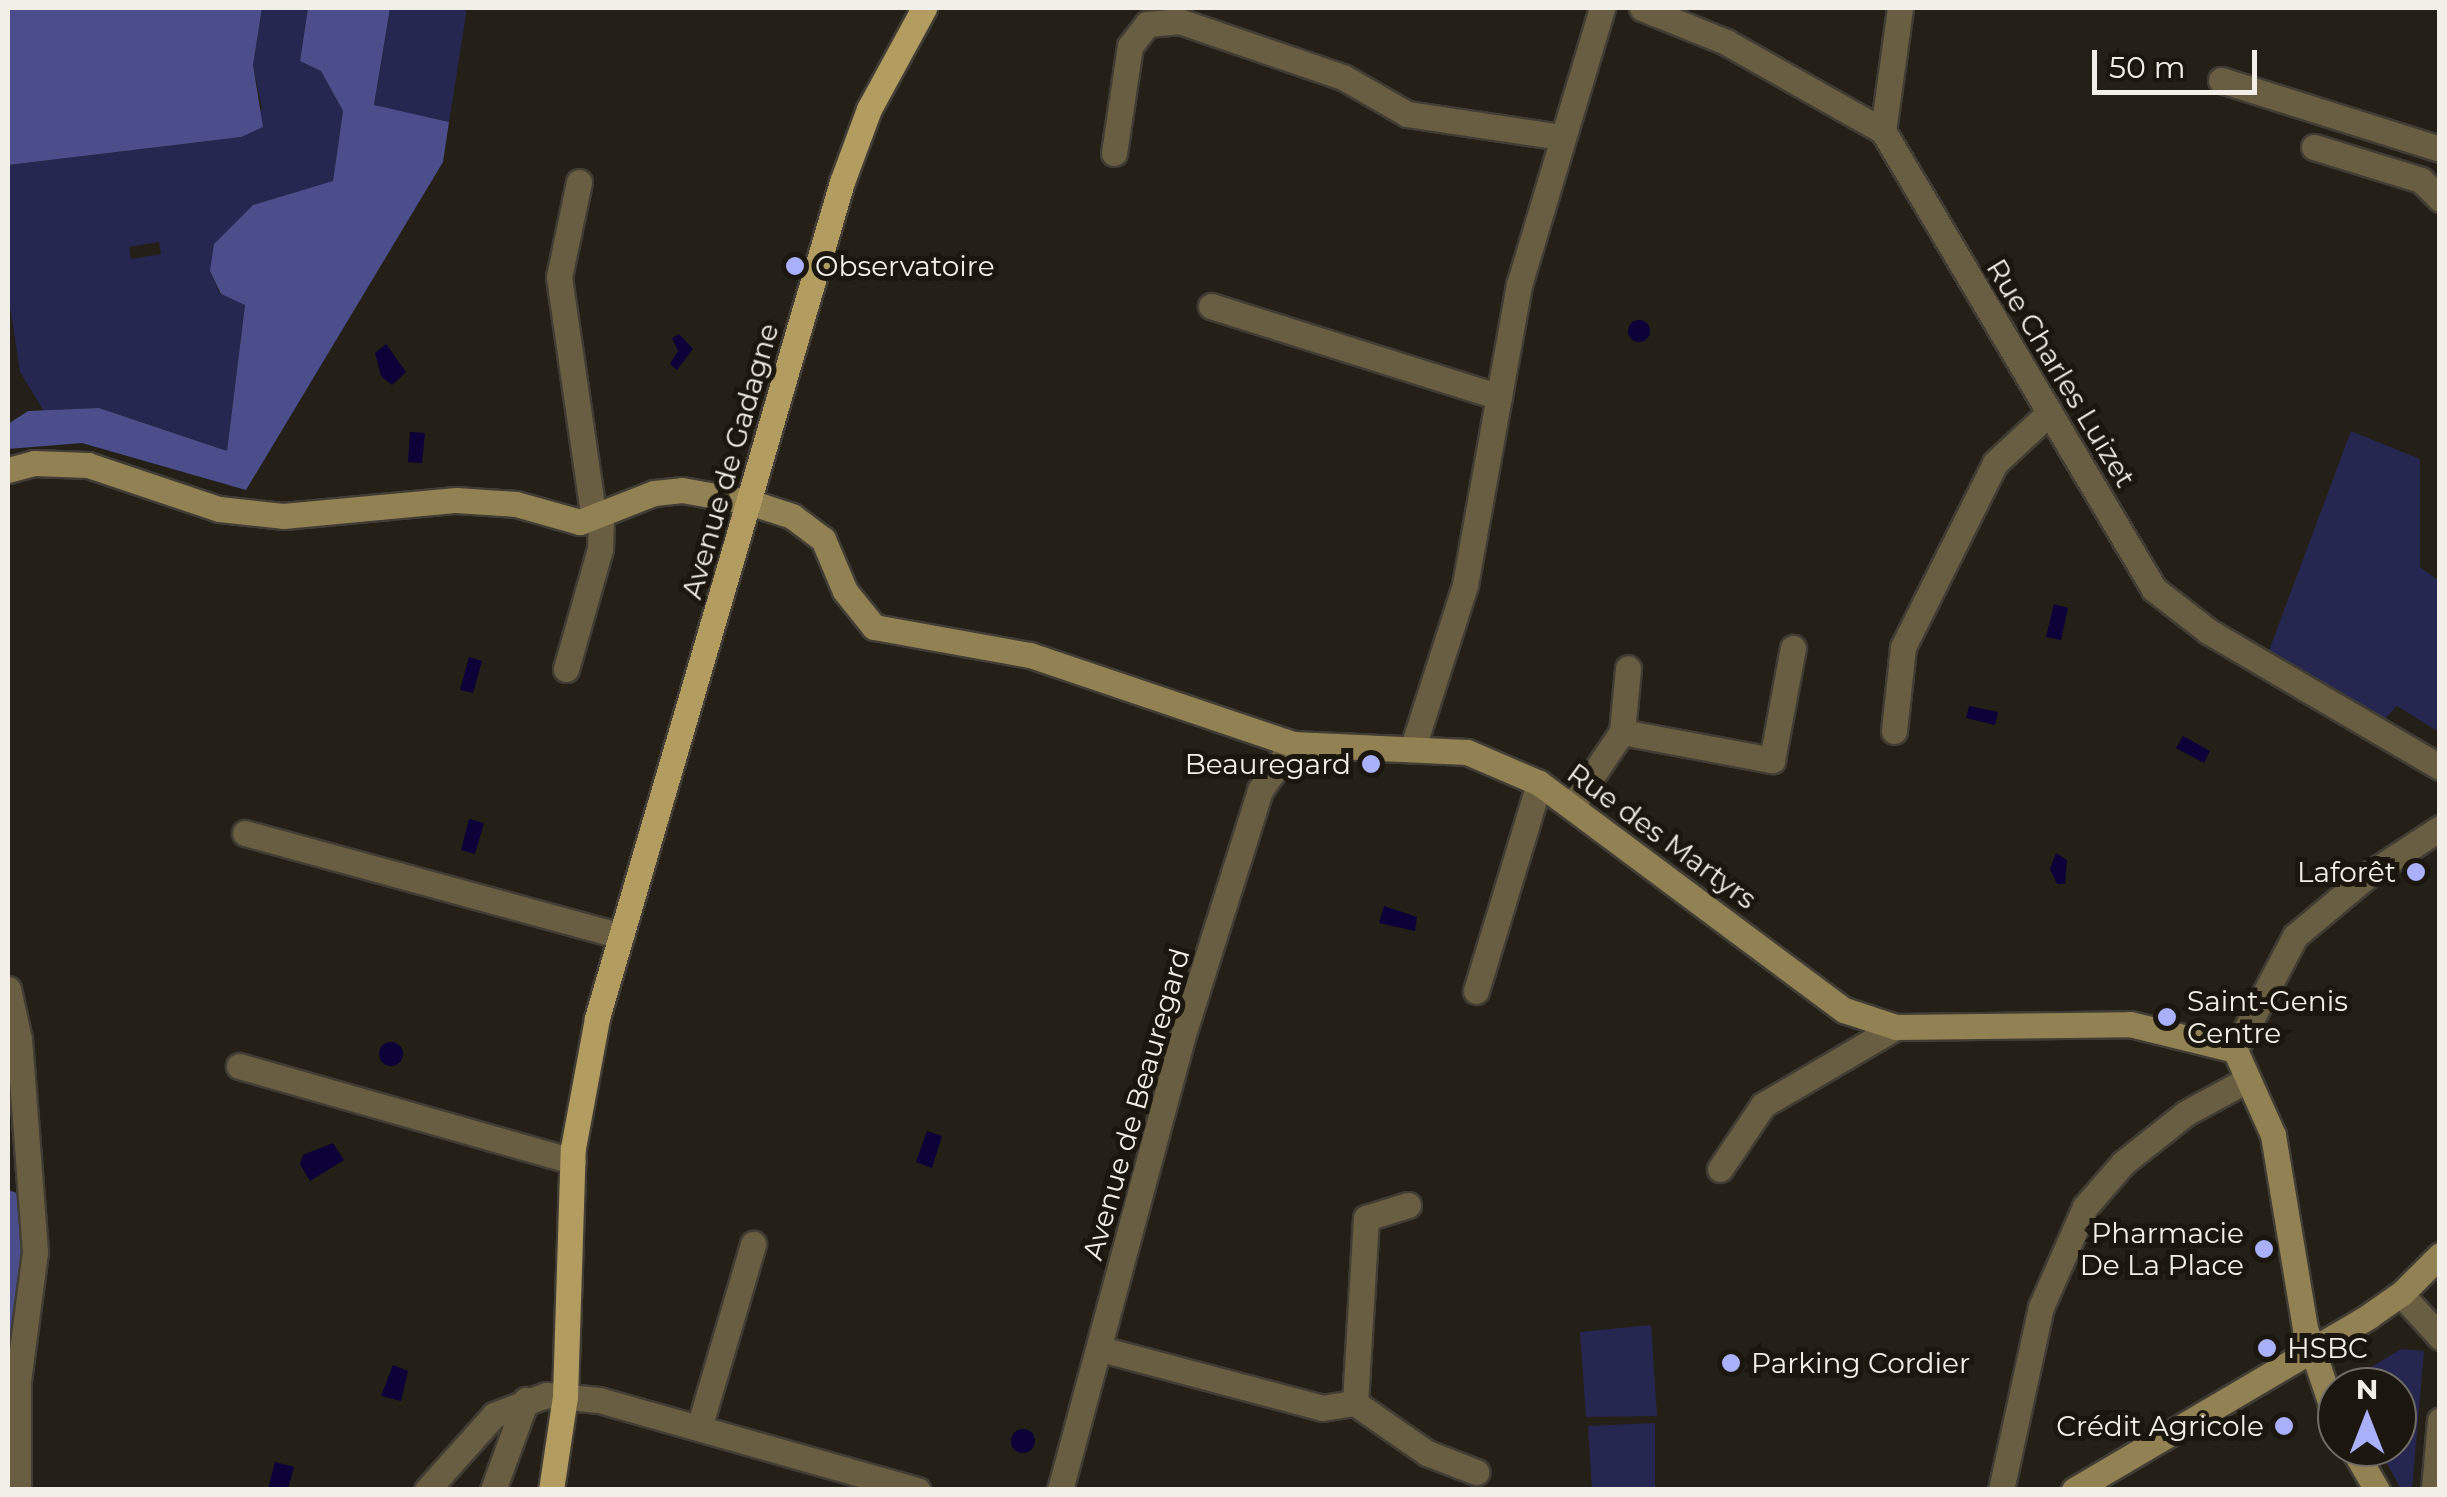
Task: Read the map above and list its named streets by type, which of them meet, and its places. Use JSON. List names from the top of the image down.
{
  "streets": {
    "main road": ["Avenue de Gadagne"],
    "street": ["Rue Charles Luizet", "Rue des Martyrs", "Avenue de Beauregard"]
  },
  "crossings": [
    ["Avenue de Gadagne", "Rue des Martyrs"],
    ["Rue des Martyrs", "Avenue de Beauregard"]
  ],
  "places": [
    "Observatoire",
    "Beauregard",
    "Laforêt",
    "Saint-Genis Centre",
    "Pharmacie De La Place",
    "HSBC",
    "Parking Cordier",
    "Crédit Agricole"
  ],
  "scale_bar": "50 m",
  "north": "top"
}
